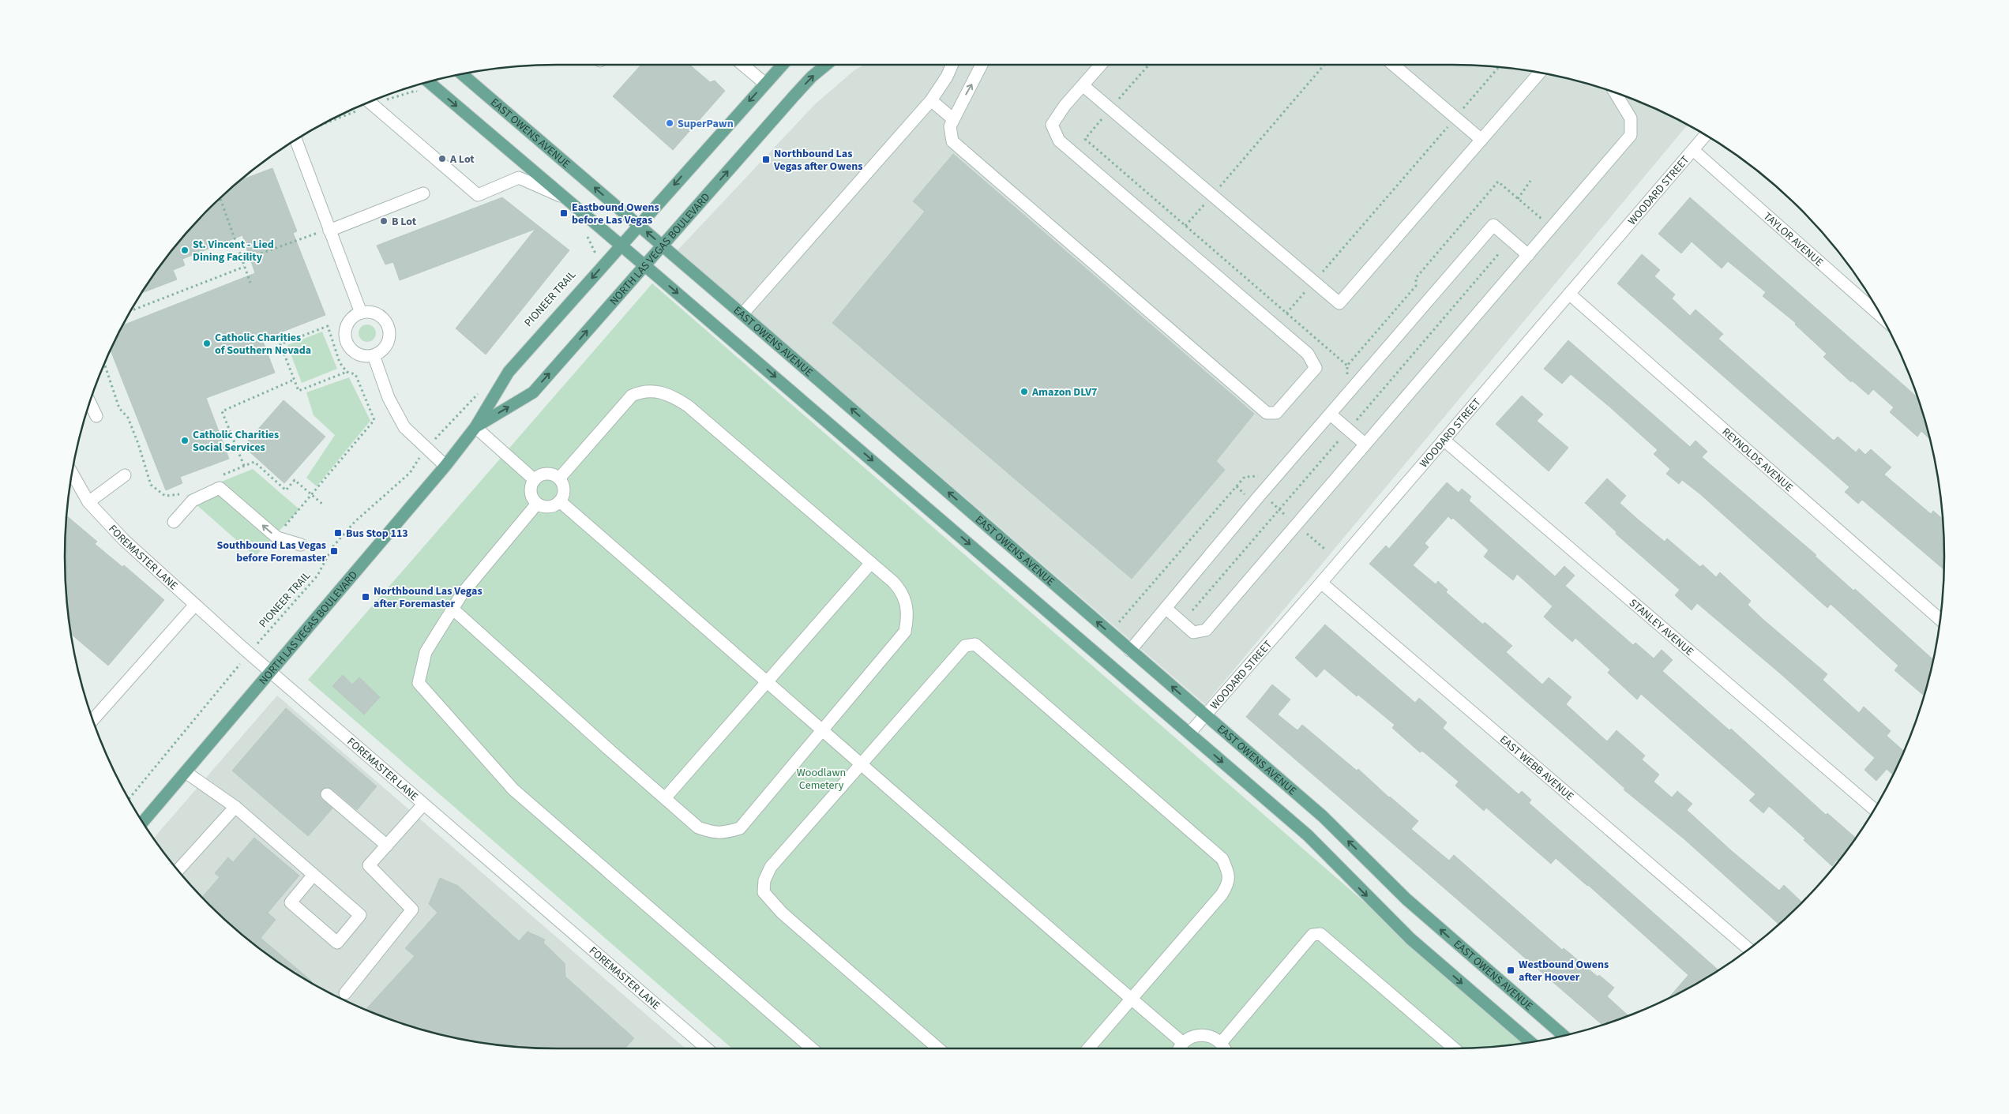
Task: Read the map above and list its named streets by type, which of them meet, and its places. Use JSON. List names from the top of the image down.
{
  "streets": {
    "main road": ["EAST OWENS AVENUE", "NORTH LAS VEGAS BOULEVARD"],
    "street": [
      "WOODARD STREET",
      "TAYLOR AVENUE",
      "REYNOLDS AVENUE",
      "FOREMASTER LANE",
      "STANLEY AVENUE",
      "EAST WEBB AVENUE"
    ],
    "path": ["PIONEER TRAIL"]
  },
  "crossings": [
    ["EAST OWENS AVENUE", "WOODARD STREET"],
    ["EAST OWENS AVENUE", "NORTH LAS VEGAS BOULEVARD"],
    ["WOODARD STREET", "TAYLOR AVENUE"],
    ["WOODARD STREET", "REYNOLDS AVENUE"],
    ["WOODARD STREET", "STANLEY AVENUE"],
    ["WOODARD STREET", "EAST WEBB AVENUE"],
    ["NORTH LAS VEGAS BOULEVARD", "FOREMASTER LANE"]
  ],
  "parks": ["Woodlawn Cemetery"],
  "places": {
    "other": [
      "SuperPawn",
      "A Lot",
      "B Lot",
      "St. Vincent - Lied Dining Facility",
      "Catholic Charities of Southern Nevada",
      "Amazon DLV7",
      "Catholic Charities Social Services"
    ],
    "transit": [
      "Northbound Las Vegas after Owens",
      "Eastbound Owens before Las Vegas",
      "Bus Stop 113",
      "Southbound Las Vegas before Foremaster",
      "Northbound Las Vegas after Foremaster",
      "Westbound Owens after Hoover"
    ]
  }
}
